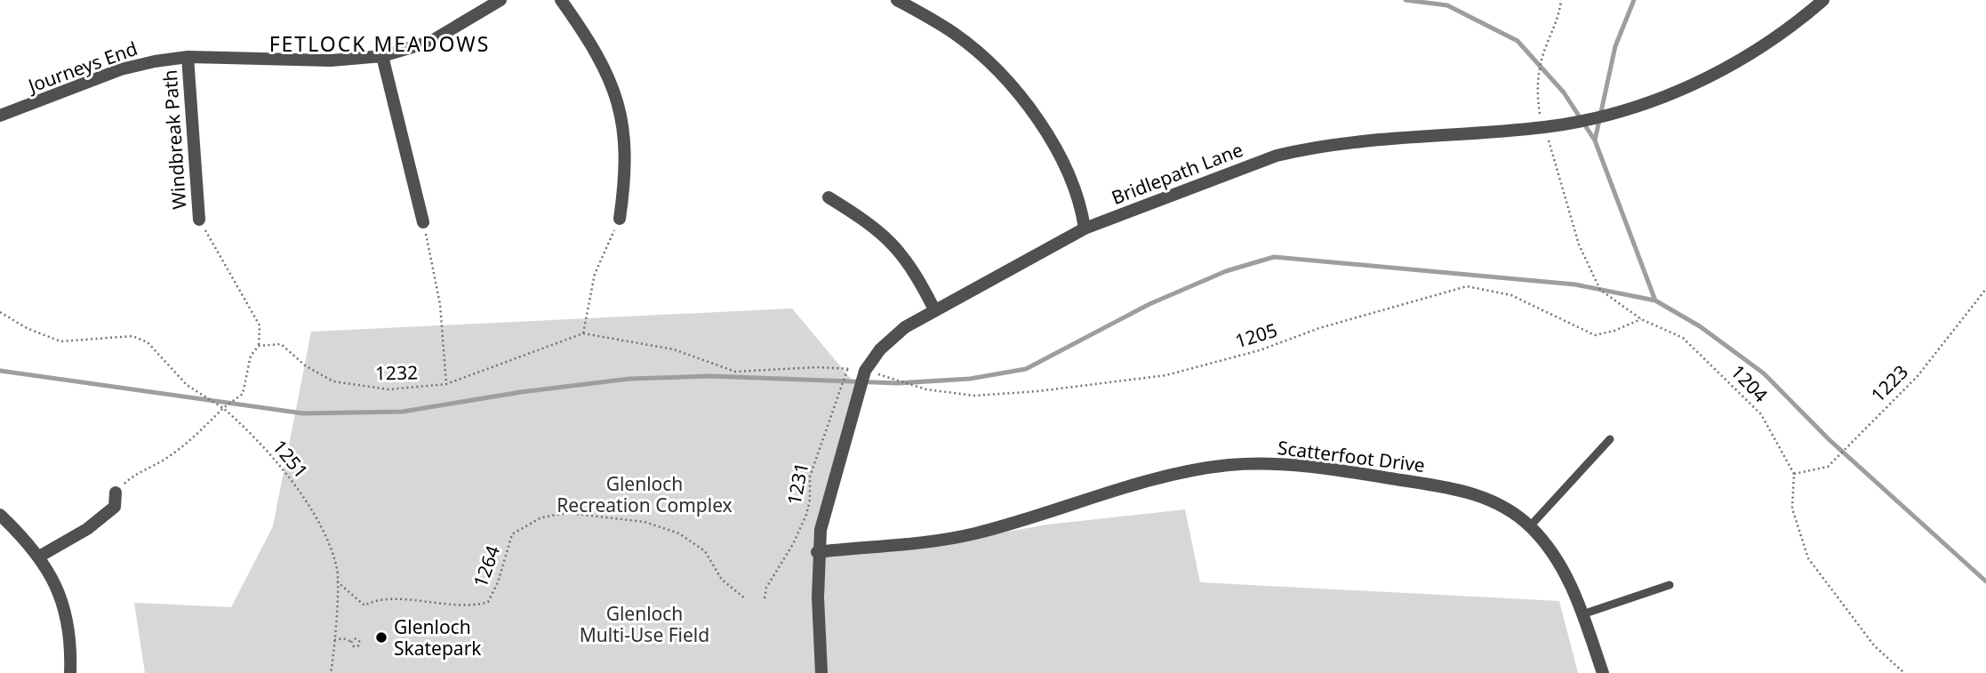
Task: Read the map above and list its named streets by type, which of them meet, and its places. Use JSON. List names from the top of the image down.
{
  "streets": {
    "street": [
      "Journeys End",
      "Windbreak Path",
      "Bridlepath Lane",
      "Scatterfoot Drive"
    ],
    "path": [
      "1205",
      "1232",
      "1204",
      "1223",
      "1251",
      "1231",
      "1264"
    ]
  },
  "crossings": [
    ["Journeys End", "Windbreak Path"],
    ["Bridlepath Lane", "1205"],
    ["Bridlepath Lane", "Scatterfoot Drive"],
    ["1205", "1204"],
    ["1204", "1223"],
    ["1251", "1264"]
  ],
  "districts": ["FETLOCK MEADOWS"],
  "parks": ["Glenloch Recreation Complex", "Glenloch Multi-Use Field"],
  "places": ["Glenloch Skatepark"]
}
